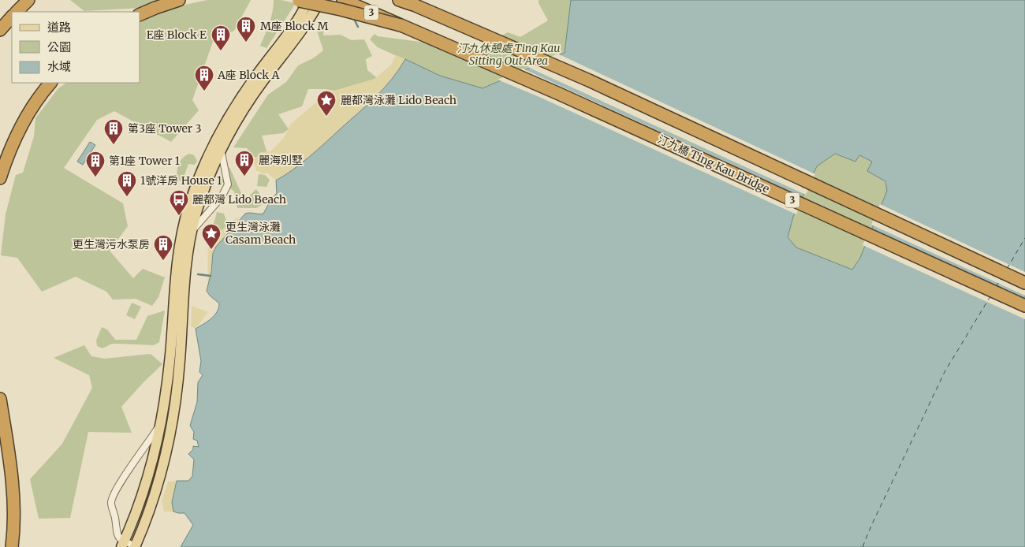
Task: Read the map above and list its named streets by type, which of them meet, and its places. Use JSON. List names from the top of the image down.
{
  "streets": {
    "highway": ["3", "汀九橋 Ting Kau Bridge"]
  },
  "crossings": [
    ["3", "汀九橋 Ting Kau Bridge"]
  ],
  "parks": ["汀九休憩處 Ting Kau Sitting Out Area"],
  "places": {
    "building": [
      "M座 Block M",
      "E座 Block E",
      "A座 Block A",
      "第3座 Tower 3",
      "麗海別墅",
      "第1座 Tower 1",
      "1號洋房 House 1",
      "更生灣污水泵房"
    ],
    "place": ["麗都灣泳灘 Lido Beach", "更生灣泳灘 Casam Beach"],
    "bus stop": ["麗都灣 Lido Beach"]
  },
  "legend": ["道路", "公園", "水域"]
}
